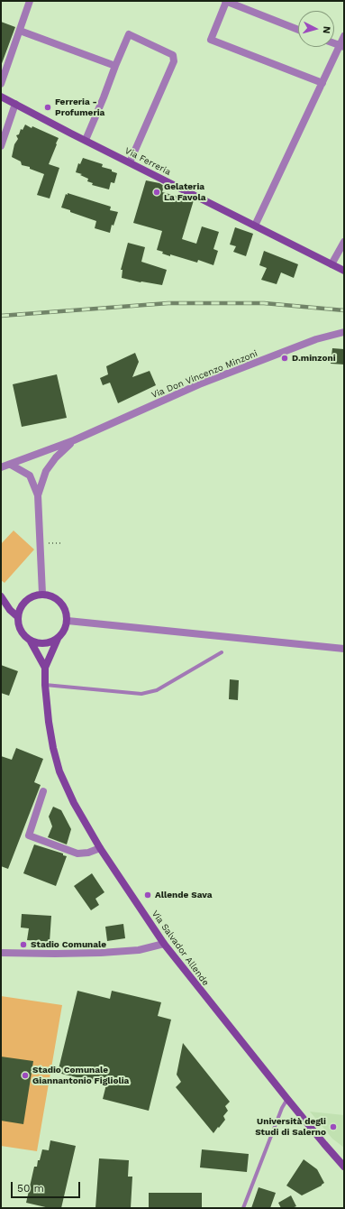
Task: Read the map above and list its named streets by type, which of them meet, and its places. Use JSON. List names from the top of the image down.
{
  "streets": {
    "street": ["Via Ferreria", "Via Don Vincenzo Minzoni", "Via Salvador Allende"]
  },
  "places": [
    "Ferreria - Profumeria",
    "Gelateria La Favola",
    "D.minzoni",
    "Allende Sava",
    "Stadio Comunale",
    "Stadio Comunale Giannantonio Figliolia",
    "Università degli Studi di Salerno"
  ],
  "scale_bar": "50 m",
  "north": "right"
}
